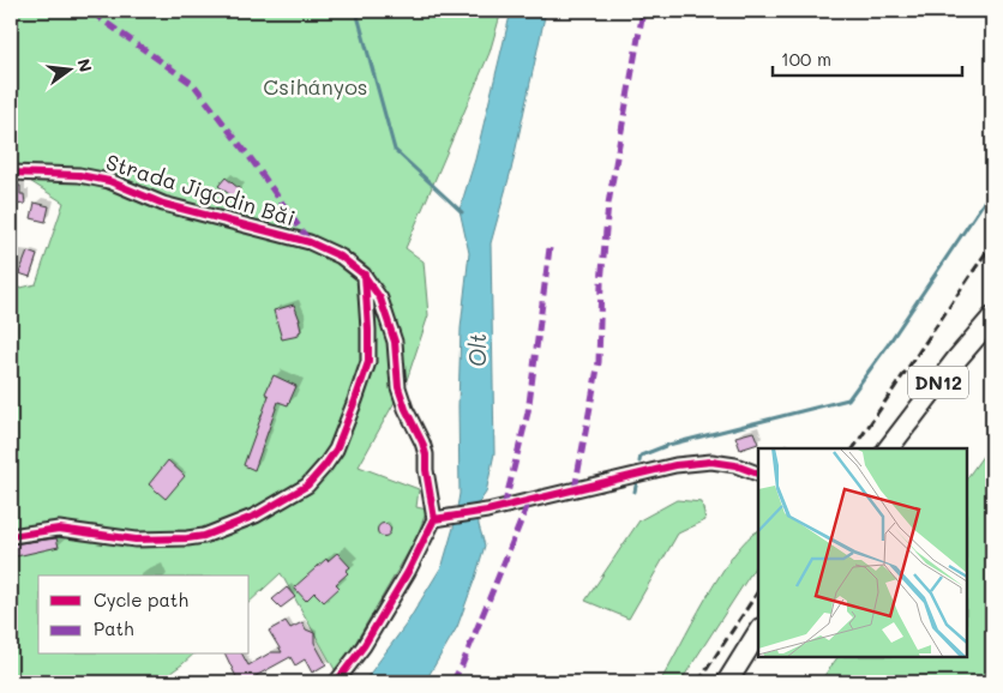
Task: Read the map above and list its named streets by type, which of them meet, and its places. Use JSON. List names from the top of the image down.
{
  "streets": {
    "highway": ["DN12"],
    "street": ["Strada Jigodin Băi"]
  },
  "water": ["Olt"],
  "parks": ["Csihányos"],
  "legend": ["Cycle path", "Path"],
  "scale_bar": "100 m",
  "north": "right"
}
